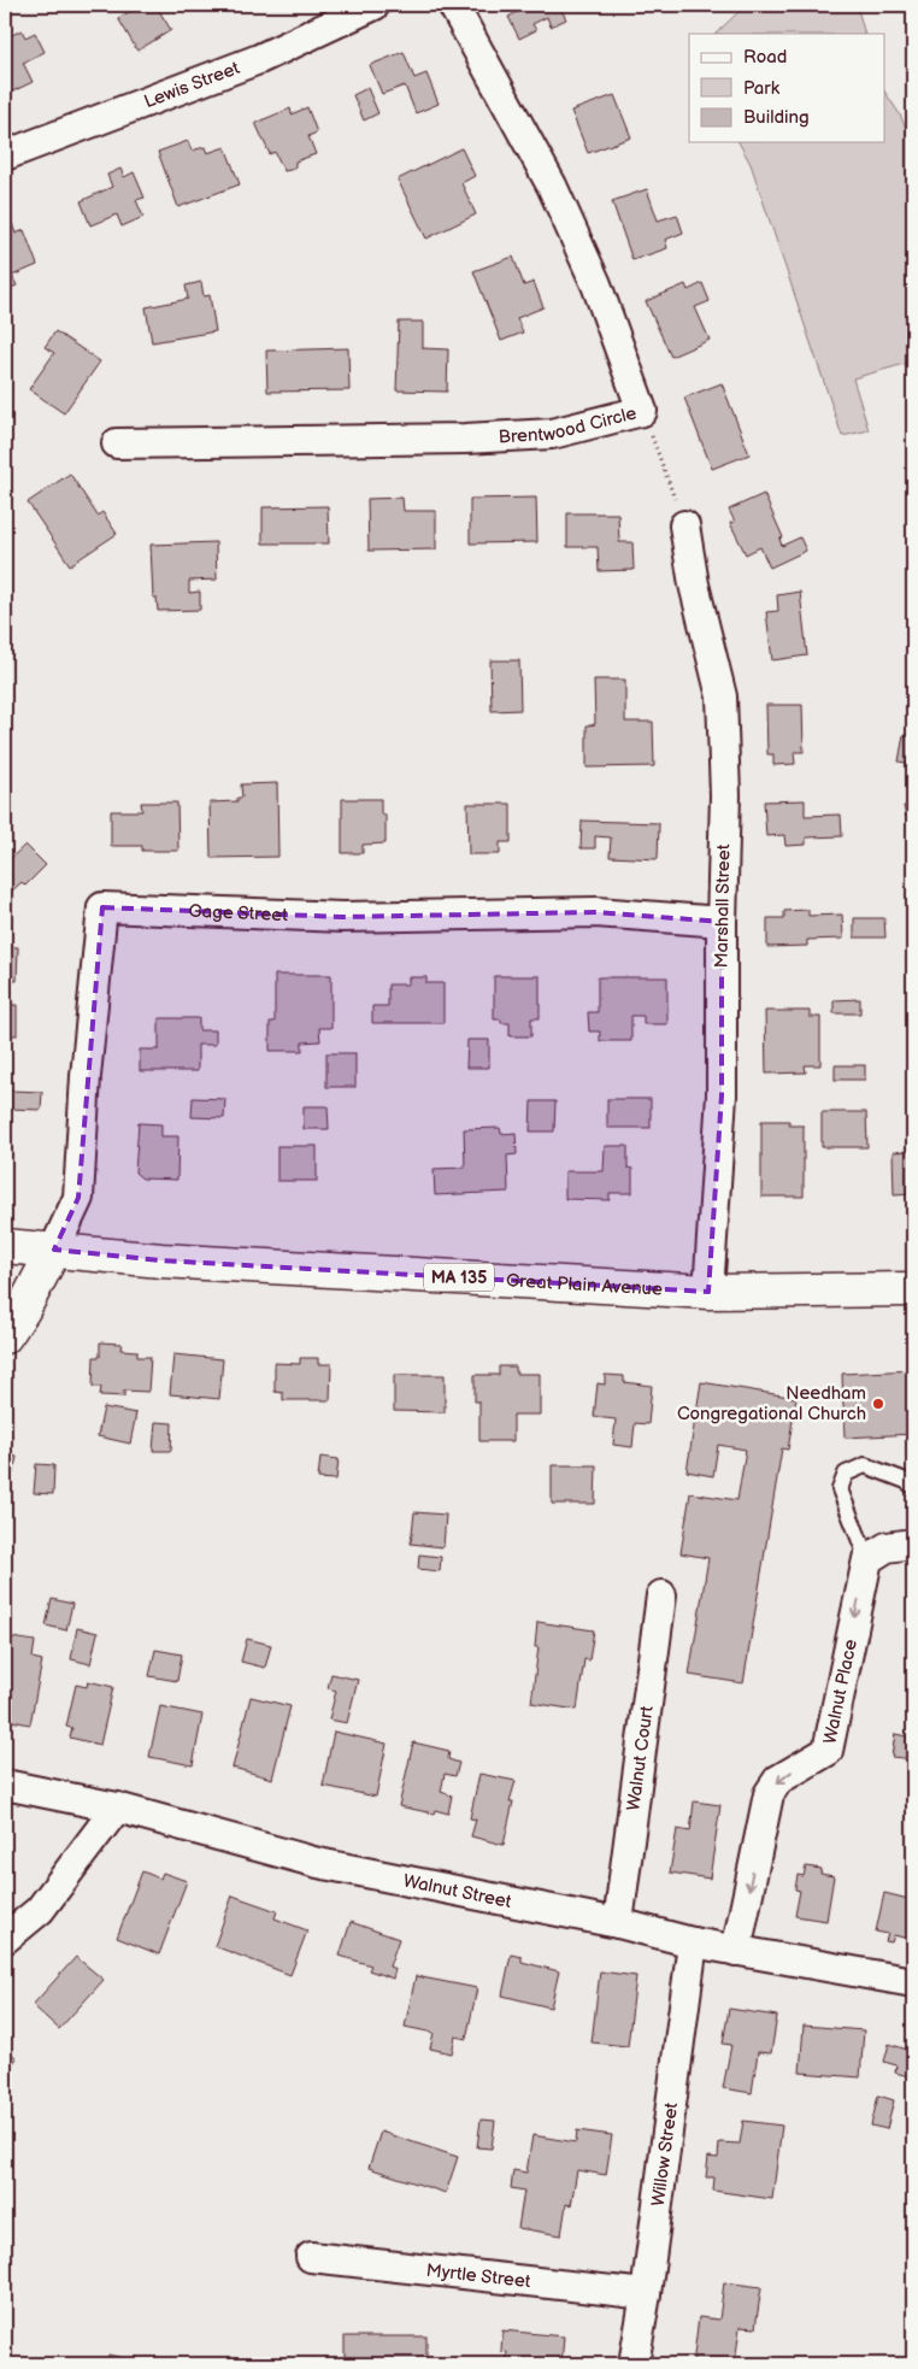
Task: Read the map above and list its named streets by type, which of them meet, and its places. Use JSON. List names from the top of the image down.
{
  "streets": {
    "main road": ["MA 135", "Great Plain Avenue"],
    "street": [
      "Lewis Street",
      "Brentwood Circle",
      "Marshall Street",
      "Gage Street",
      "Walnut Place",
      "Walnut Court",
      "Walnut Street",
      "Willow Street",
      "Myrtle Street"
    ]
  },
  "crossings": [
    ["Marshall Street", "Gage Street"],
    ["Marshall Street", "Great Plain Avenue"],
    ["Gage Street", "Great Plain Avenue"],
    ["Walnut Place", "Walnut Street"],
    ["Walnut Court", "Walnut Street"],
    ["Walnut Street", "Willow Street"],
    ["Willow Street", "Myrtle Street"]
  ],
  "one_way": ["Walnut Place"],
  "places": ["Needham Congregational Church"],
  "legend": ["Road", "Park", "Building"]
}
